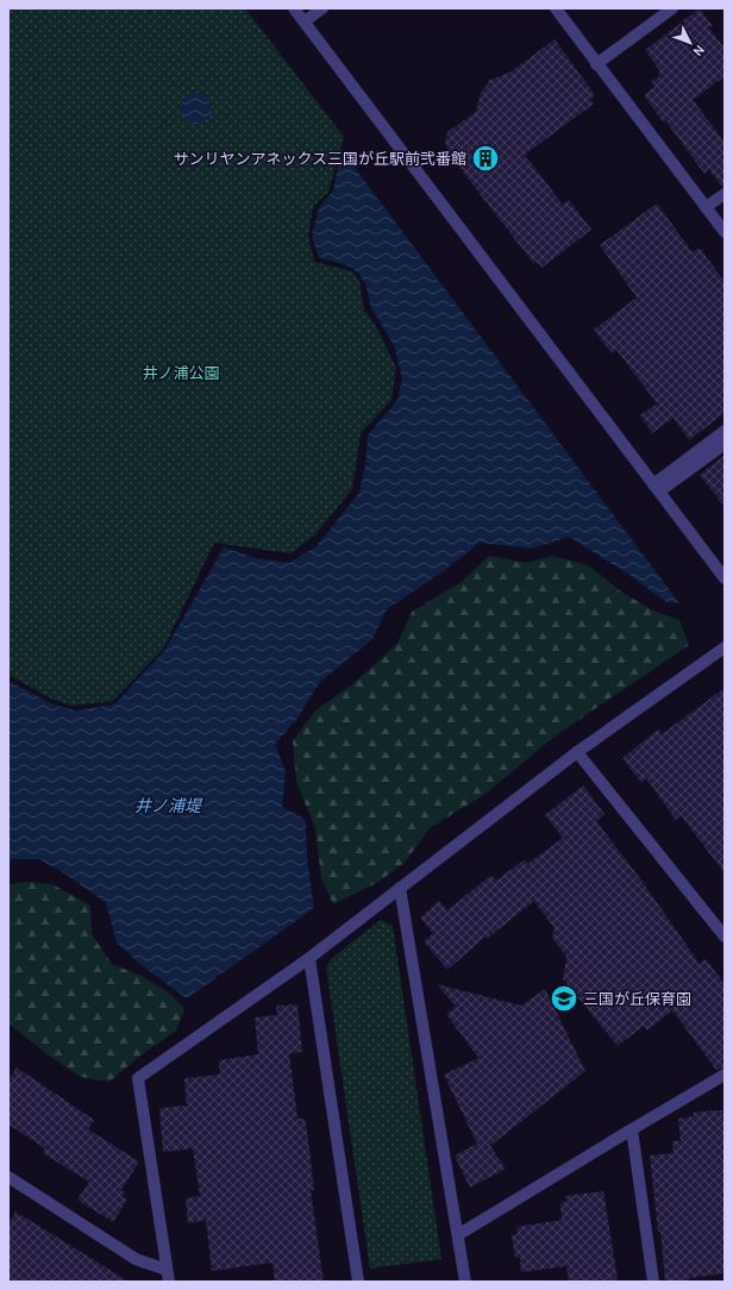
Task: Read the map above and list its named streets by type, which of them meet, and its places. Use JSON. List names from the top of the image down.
{
  "water": ["井ノ浦堤"],
  "parks": ["井ノ浦公園"],
  "places": {
    "building": ["サンリヤンアネックス三国が丘駅前弐番館"],
    "school or university": ["三国が丘保育園"]
  },
  "north": "bottom right"
}
